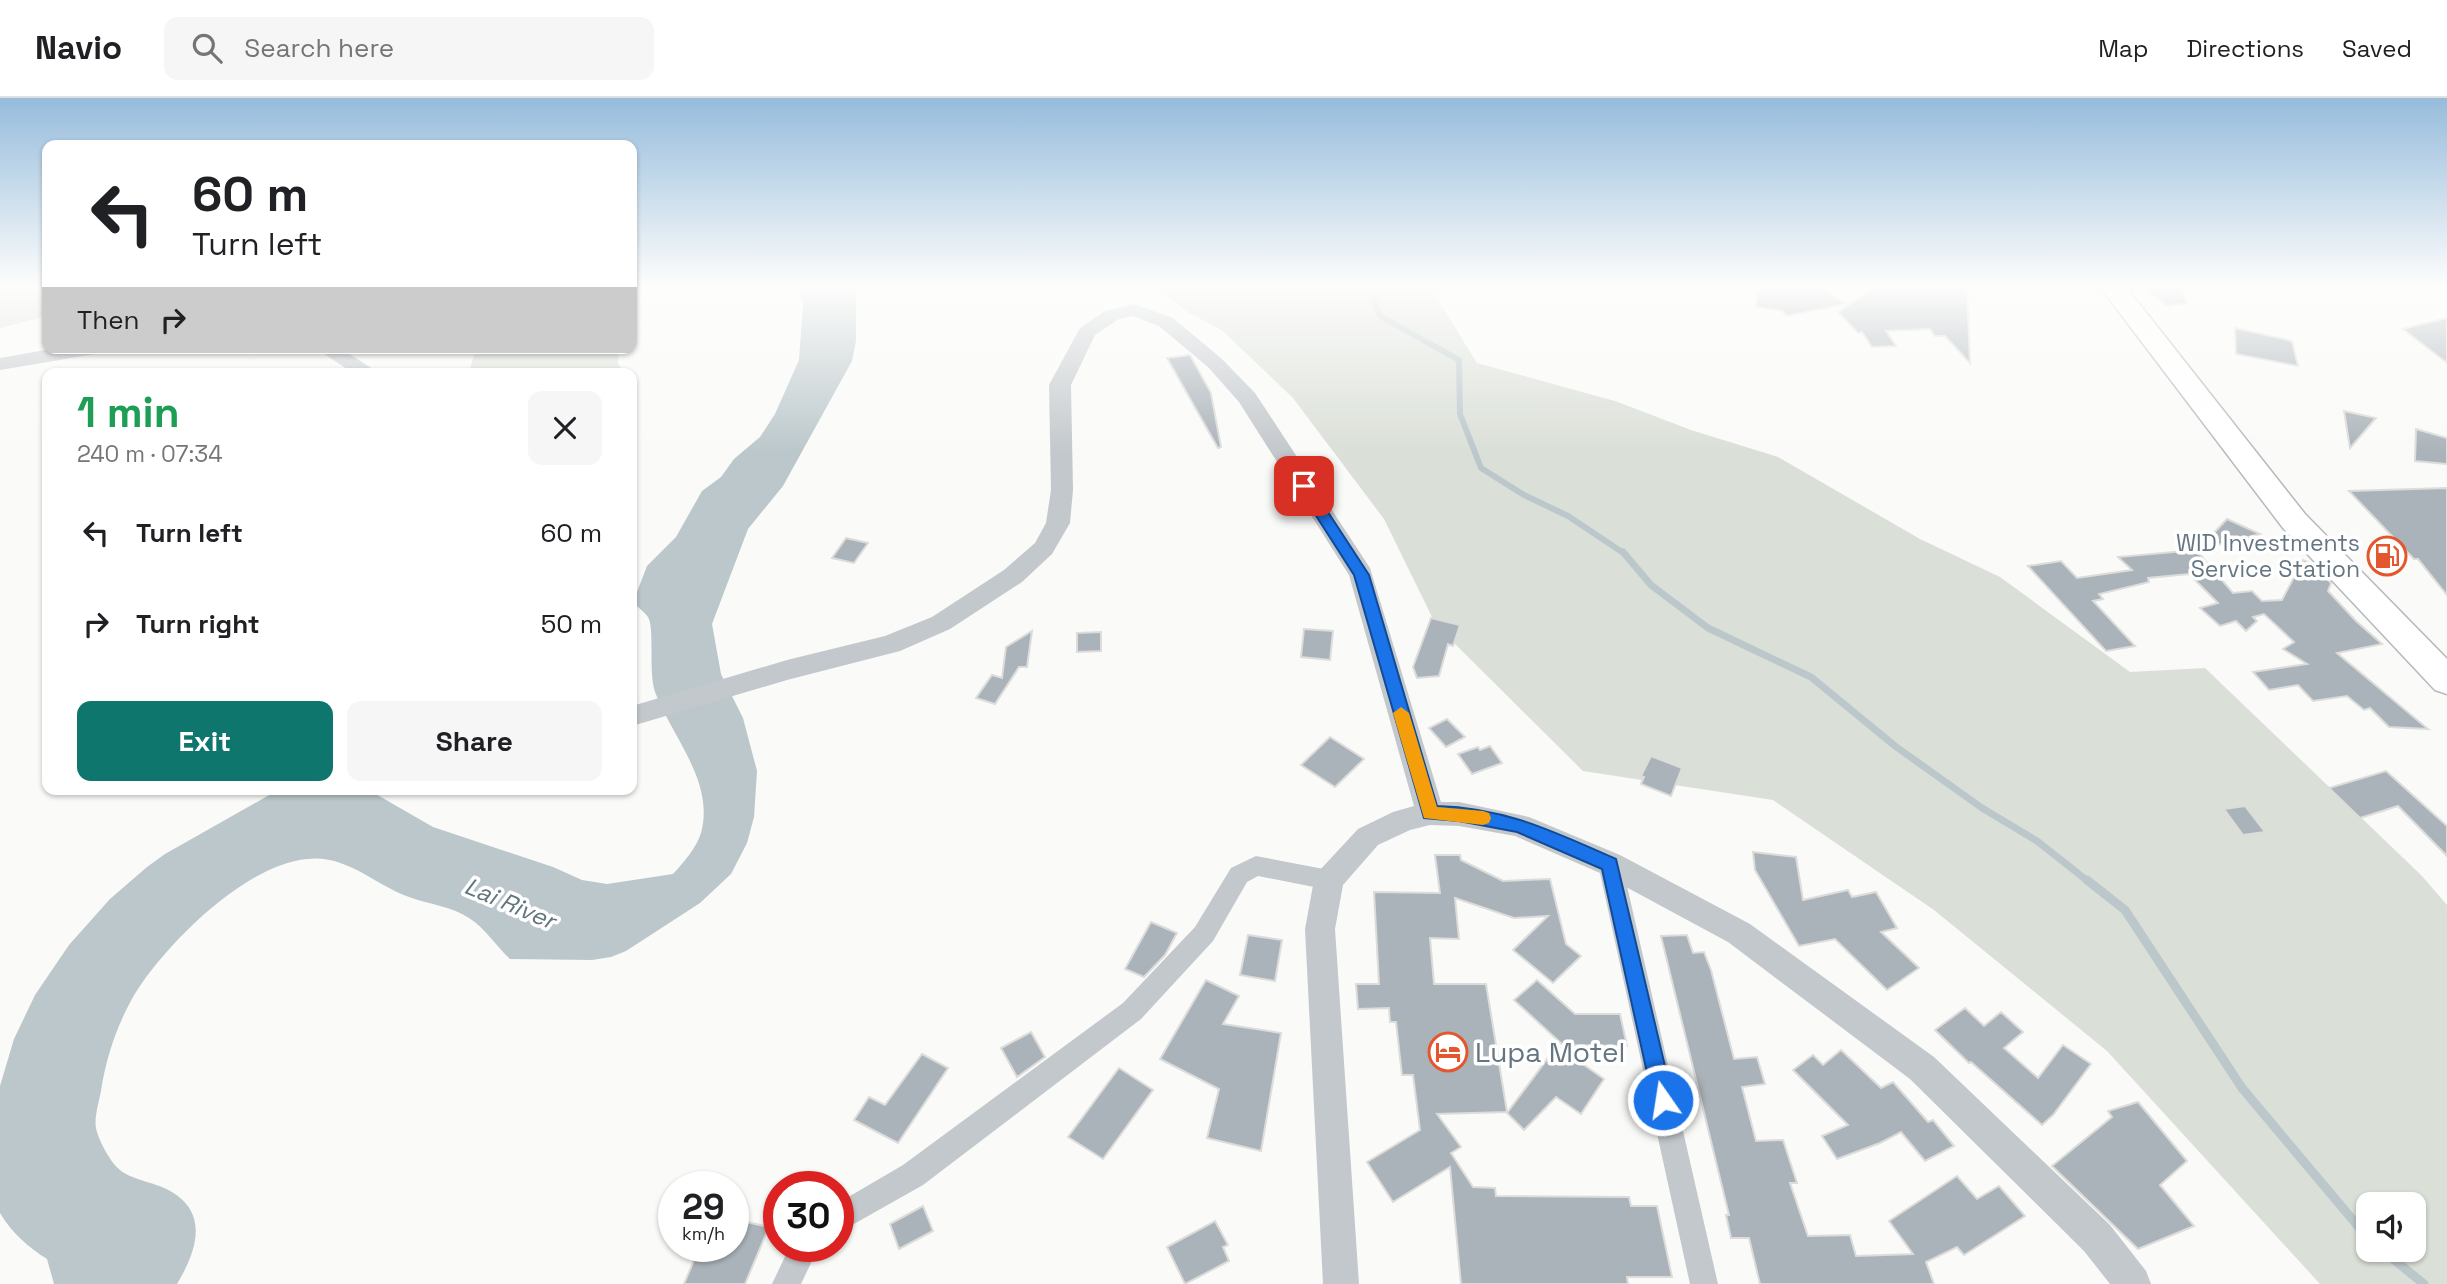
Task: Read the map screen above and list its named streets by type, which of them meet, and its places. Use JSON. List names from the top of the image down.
{
  "water": ["Lai River"],
  "places": {
    "fuel station": ["WID Investments Service Station"],
    "hotel": ["Lupa Motel"]
  },
  "page": {
    "header": "Navio",
    "search": "Search here",
    "nav": ["Map", "Directions", "Saved"],
    "turn": ["60 m", "Turn left"],
    "then": "Then",
    "heading": ["1 min", "240 m · 07:34"],
    "list": [
      {
        "name": "Turn left",
        "value": "60 m"
      },
      {
        "name": "Turn right",
        "value": "50 m"
      }
    ],
    "buttons": ["Exit", "Share"],
    "speed": "29 km/h",
    "limit": "30"
  }
}
